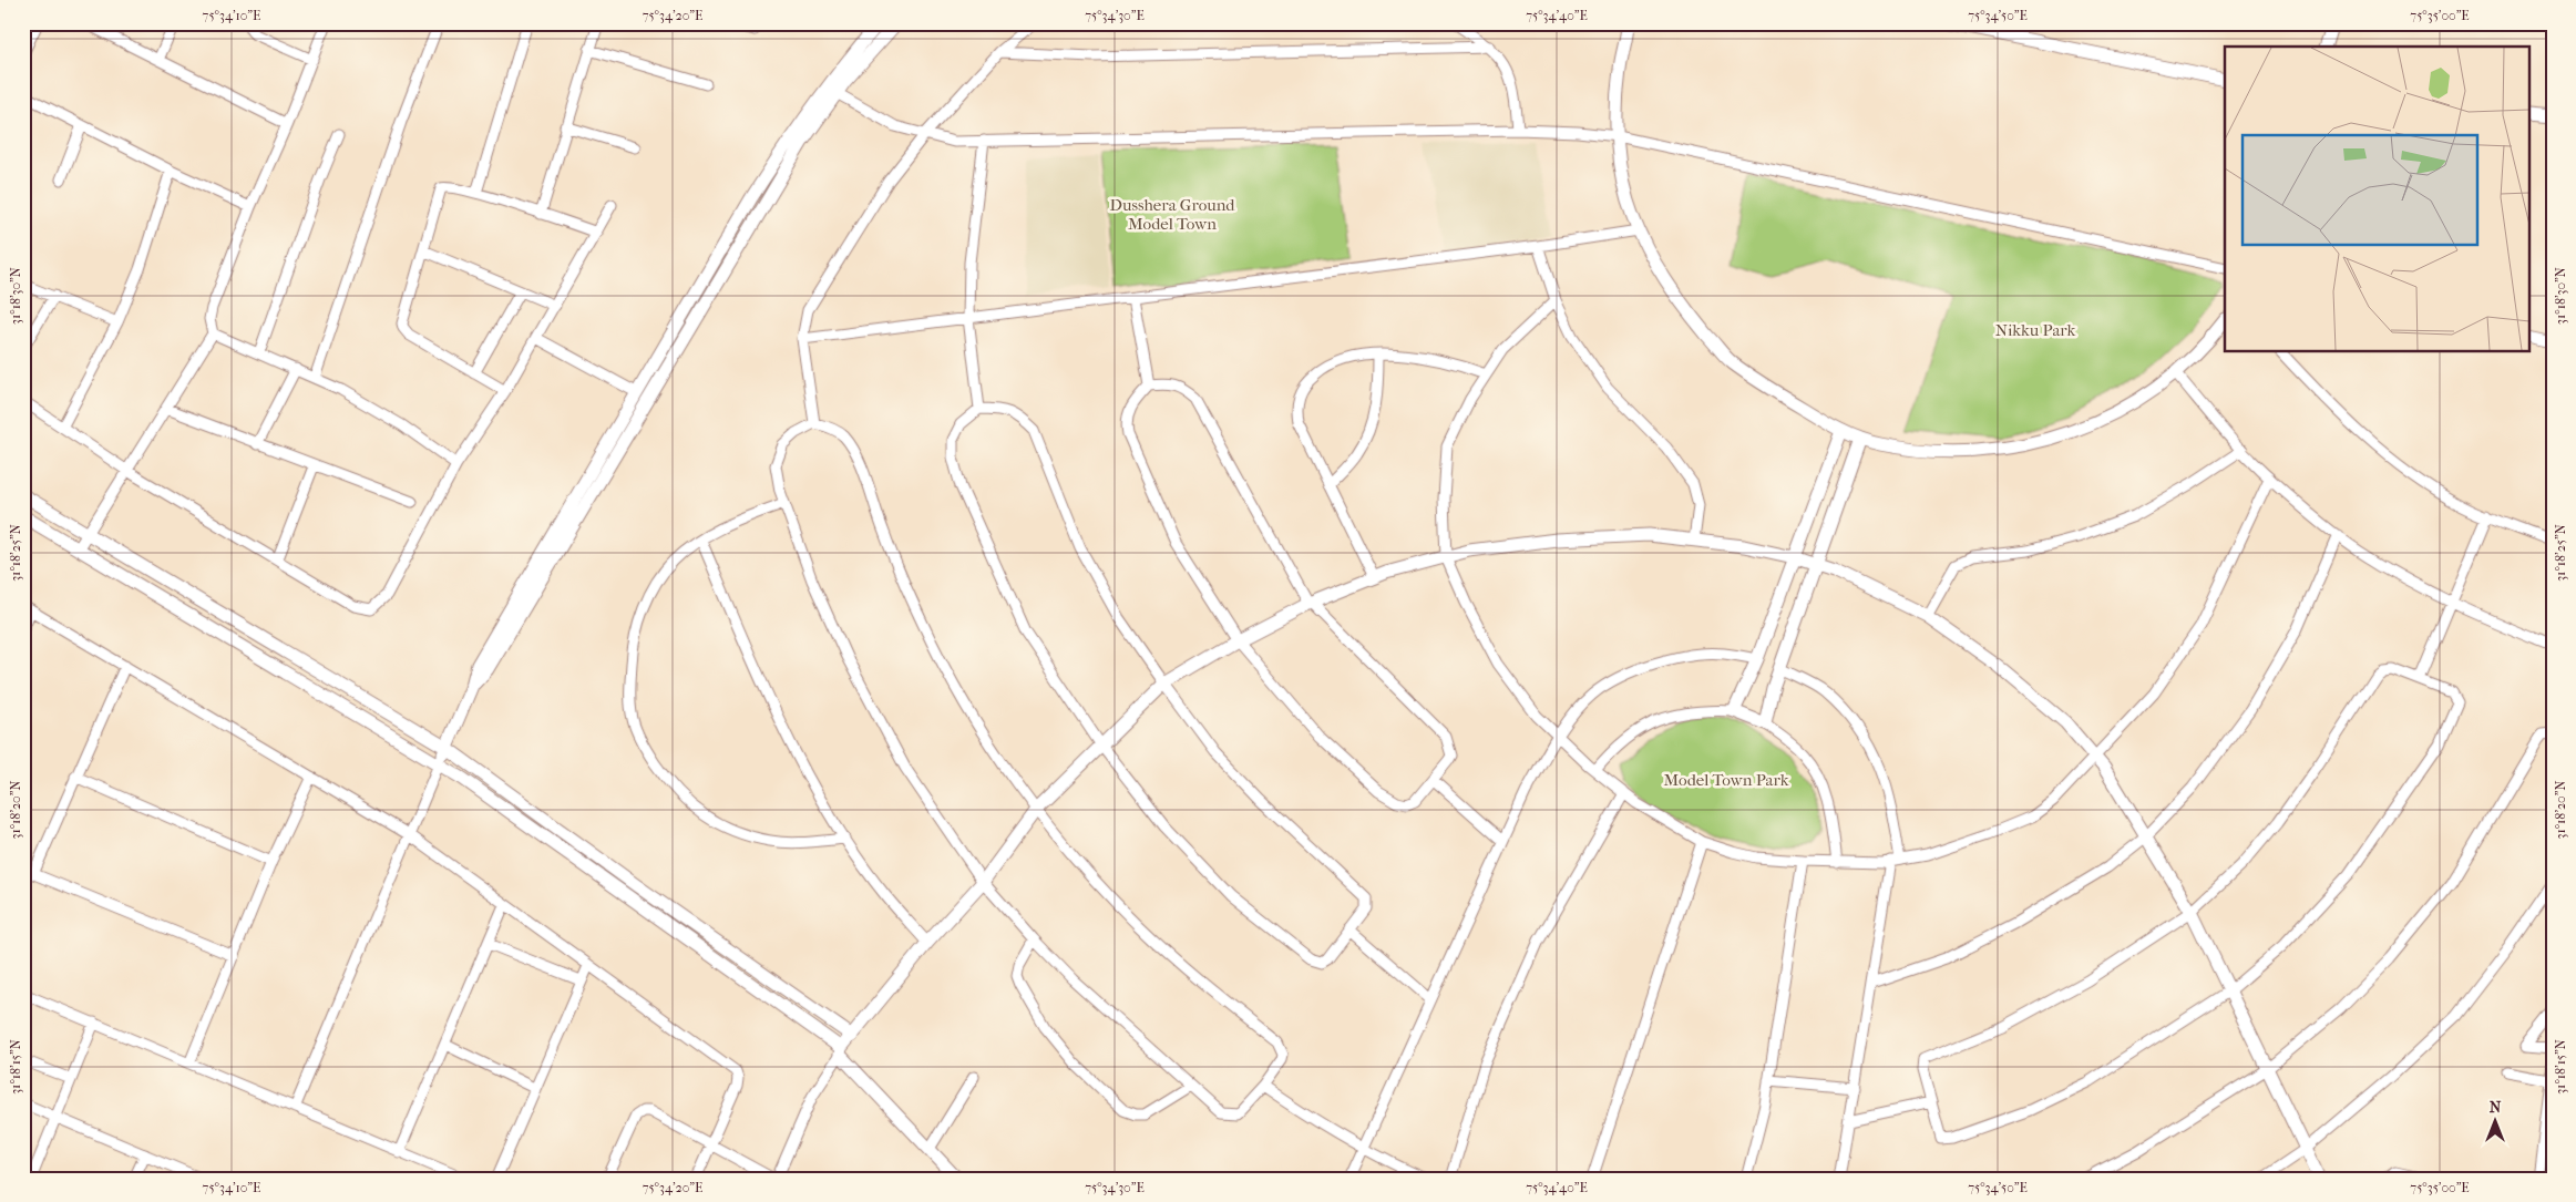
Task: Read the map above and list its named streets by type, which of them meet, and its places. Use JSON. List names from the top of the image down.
{
  "parks": ["Dusshera Ground Model Town", "Nikku Park", "Model Town Park"],
  "north": "top",
  "coordinates": [
    "75°34'10\"E",
    "75°34'20\"E",
    "75°34'30\"E",
    "75°34'40\"E",
    "75°34'50\"E",
    "75°35'00\"E",
    "31°18'30\"N",
    "31°18'25\"N",
    "31°18'20\"N",
    "31°18'15\"N"
  ]
}
